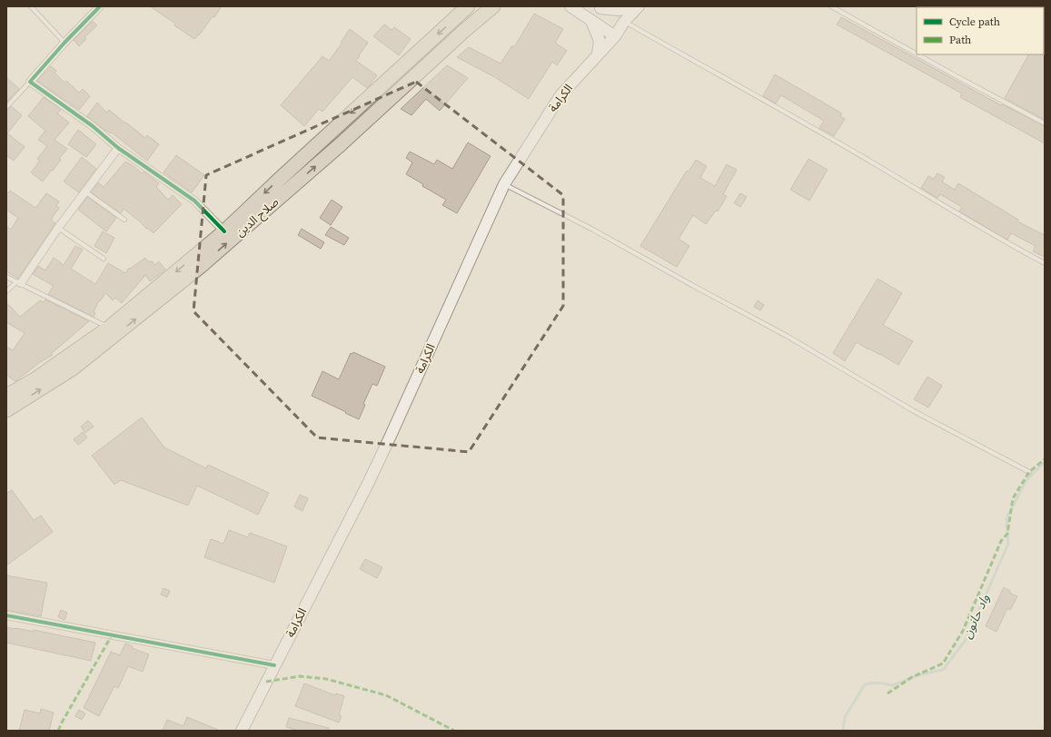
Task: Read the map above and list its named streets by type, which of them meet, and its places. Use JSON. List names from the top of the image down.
{
  "streets": {
    "highway": ["صلاح الدين"],
    "main road": ["الكرامة"]
  },
  "water": ["واد حانون"],
  "legend": ["Cycle path", "Path"]
}
